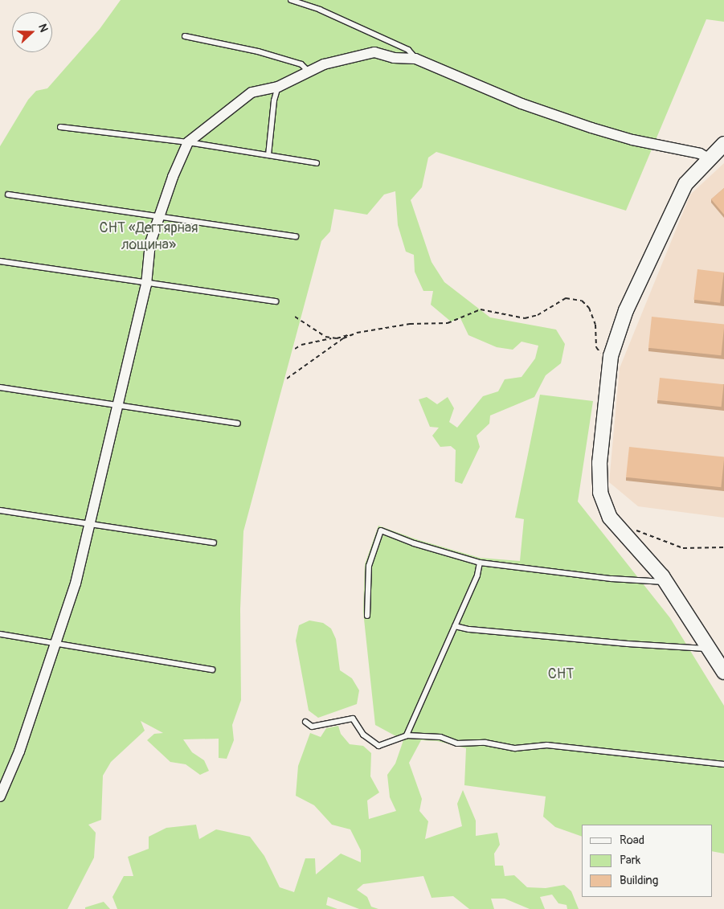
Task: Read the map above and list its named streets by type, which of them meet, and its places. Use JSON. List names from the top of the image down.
{
  "parks": ["СНТ «Дегтярная лощина»", "СНТ"],
  "legend": ["Road", "Park", "Building"],
  "north": "right"
}
